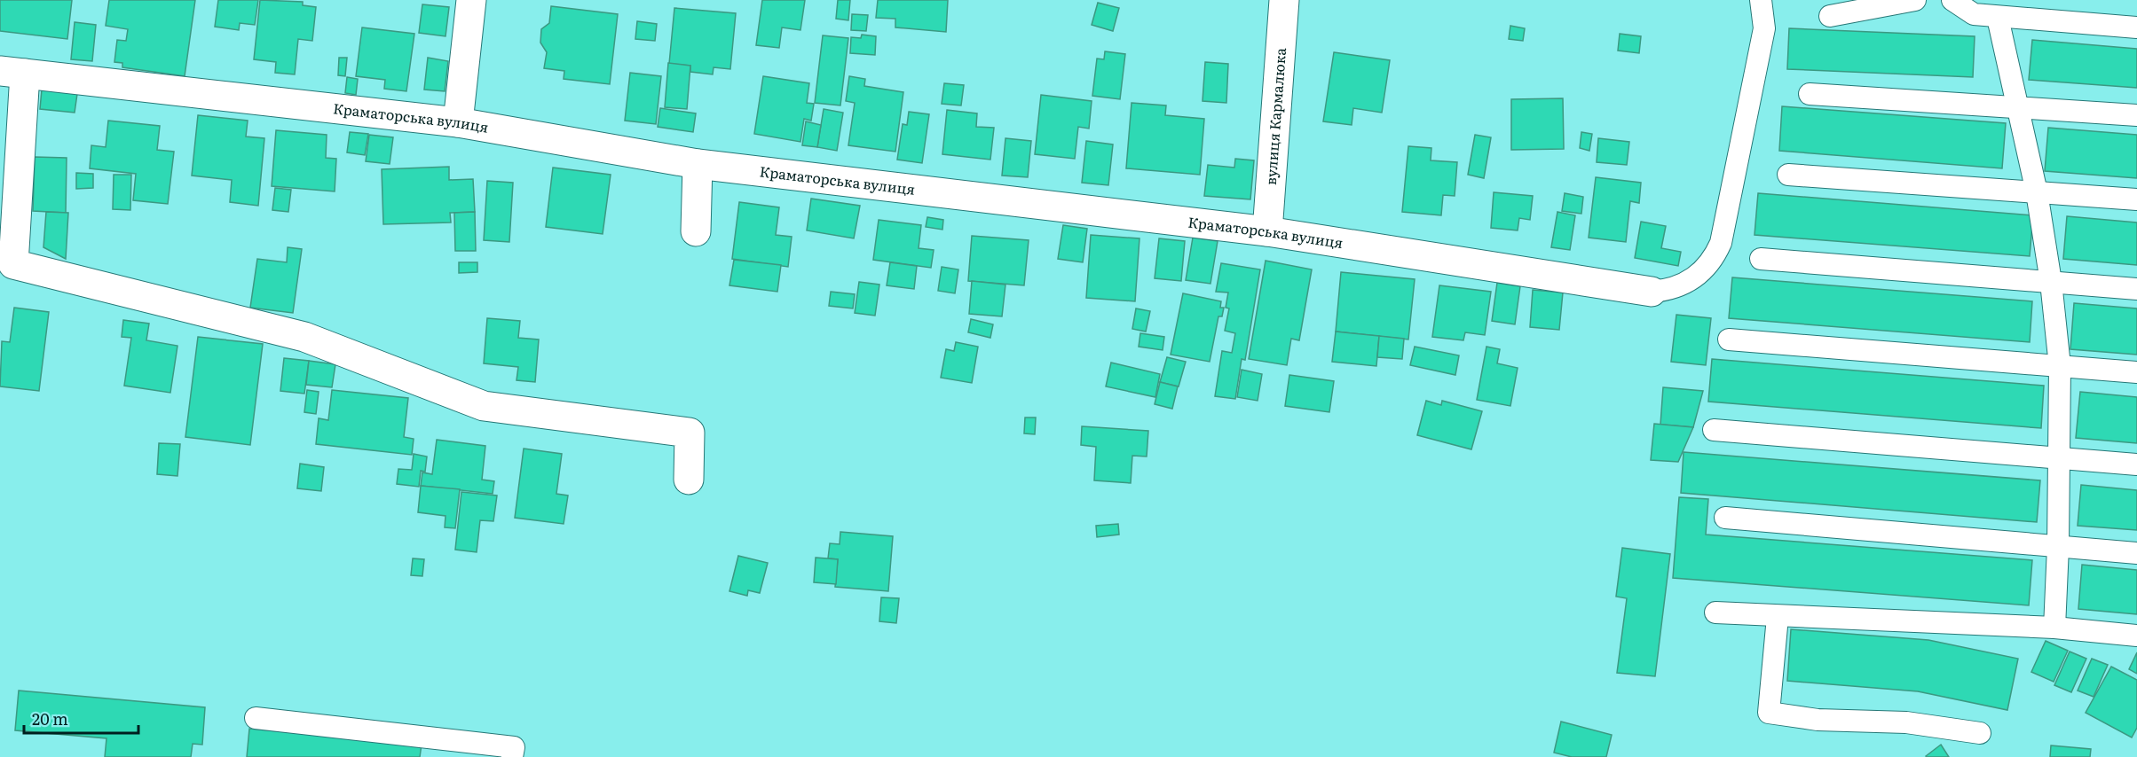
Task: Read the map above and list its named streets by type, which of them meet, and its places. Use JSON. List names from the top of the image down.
{
  "streets": {
    "street": ["вулиця Кармалюка", "Краматорська вулиця"]
  },
  "crossings": [
    ["вулиця Кармалюка", "Краматорська вулиця"]
  ],
  "scale_bar": "20 m"
}
